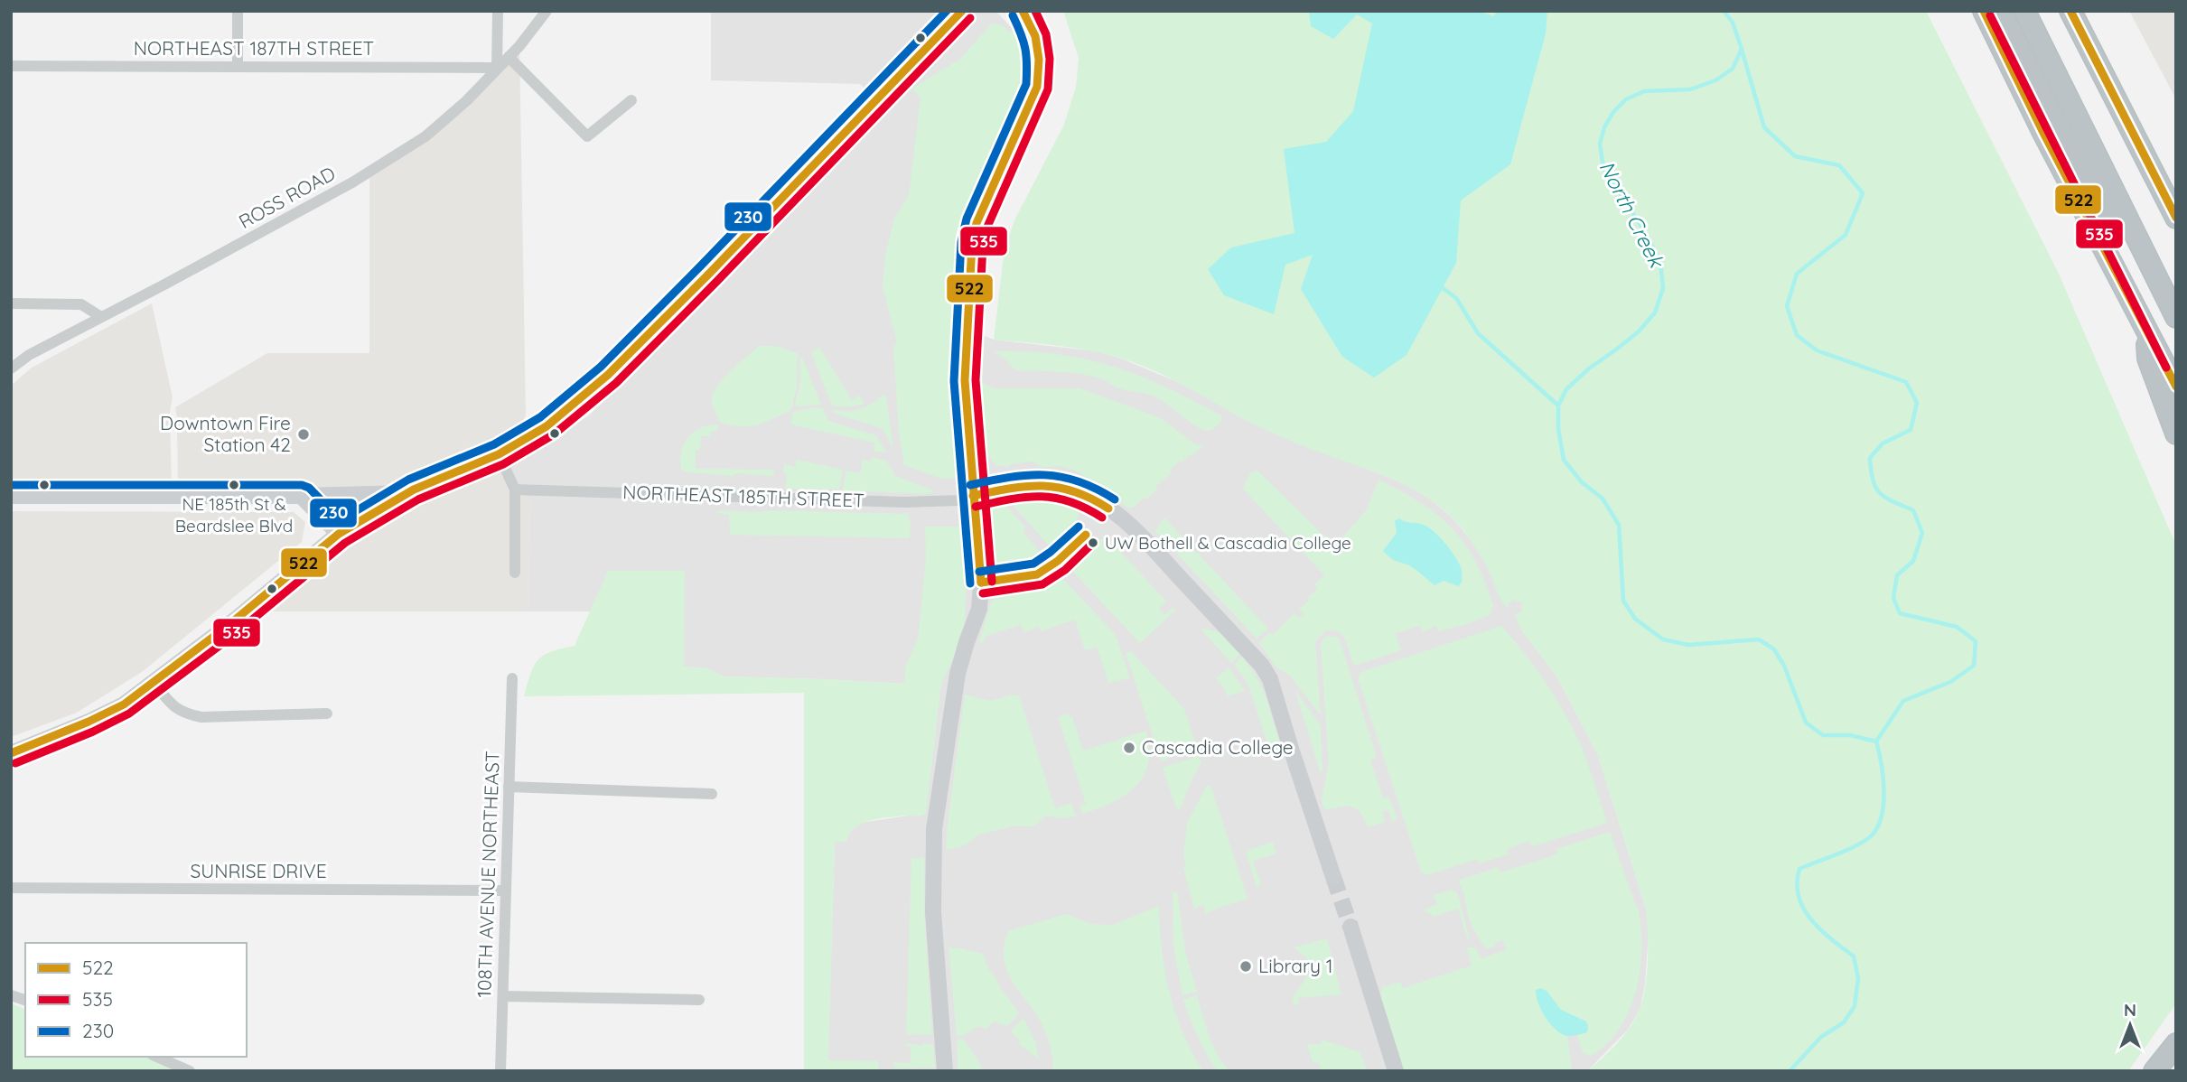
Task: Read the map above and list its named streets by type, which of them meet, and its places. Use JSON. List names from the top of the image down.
{
  "streets": {
    "street": [
      "NORTHEAST 187TH STREET",
      "ROSS ROAD",
      "NORTHEAST 185TH STREET",
      "SUNRISE DRIVE",
      "108TH AVENUE NORTHEAST"
    ]
  },
  "crossings": [
    ["NORTHEAST 187TH STREET", "ROSS ROAD"],
    ["SUNRISE DRIVE", "108TH AVENUE NORTHEAST"]
  ],
  "water": ["North Creek"],
  "places": [
    "Downtown Fire Station 42",
    "NE 185th St & Beardslee Blvd",
    "UW Bothell & Cascadia College",
    "Cascadia College",
    "Library 1"
  ],
  "lines": ["transit line 522", "transit line 535", "transit line 230"],
  "legend": ["522", "535", "230"],
  "north": "top"
}
